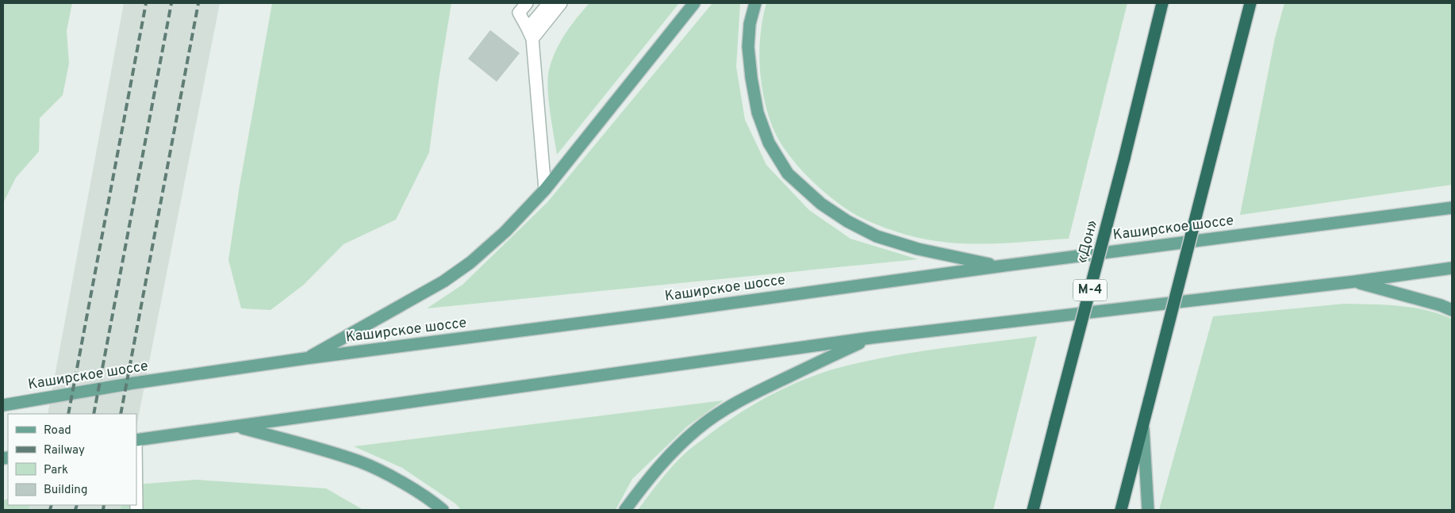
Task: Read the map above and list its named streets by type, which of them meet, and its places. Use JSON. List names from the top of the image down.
{
  "streets": {
    "highway": ["«Дон»", "М-4"],
    "main road": ["Каширское шоссе"]
  },
  "legend": [
    "Road",
    "Railway",
    "Park",
    "Building"
  ]
}
